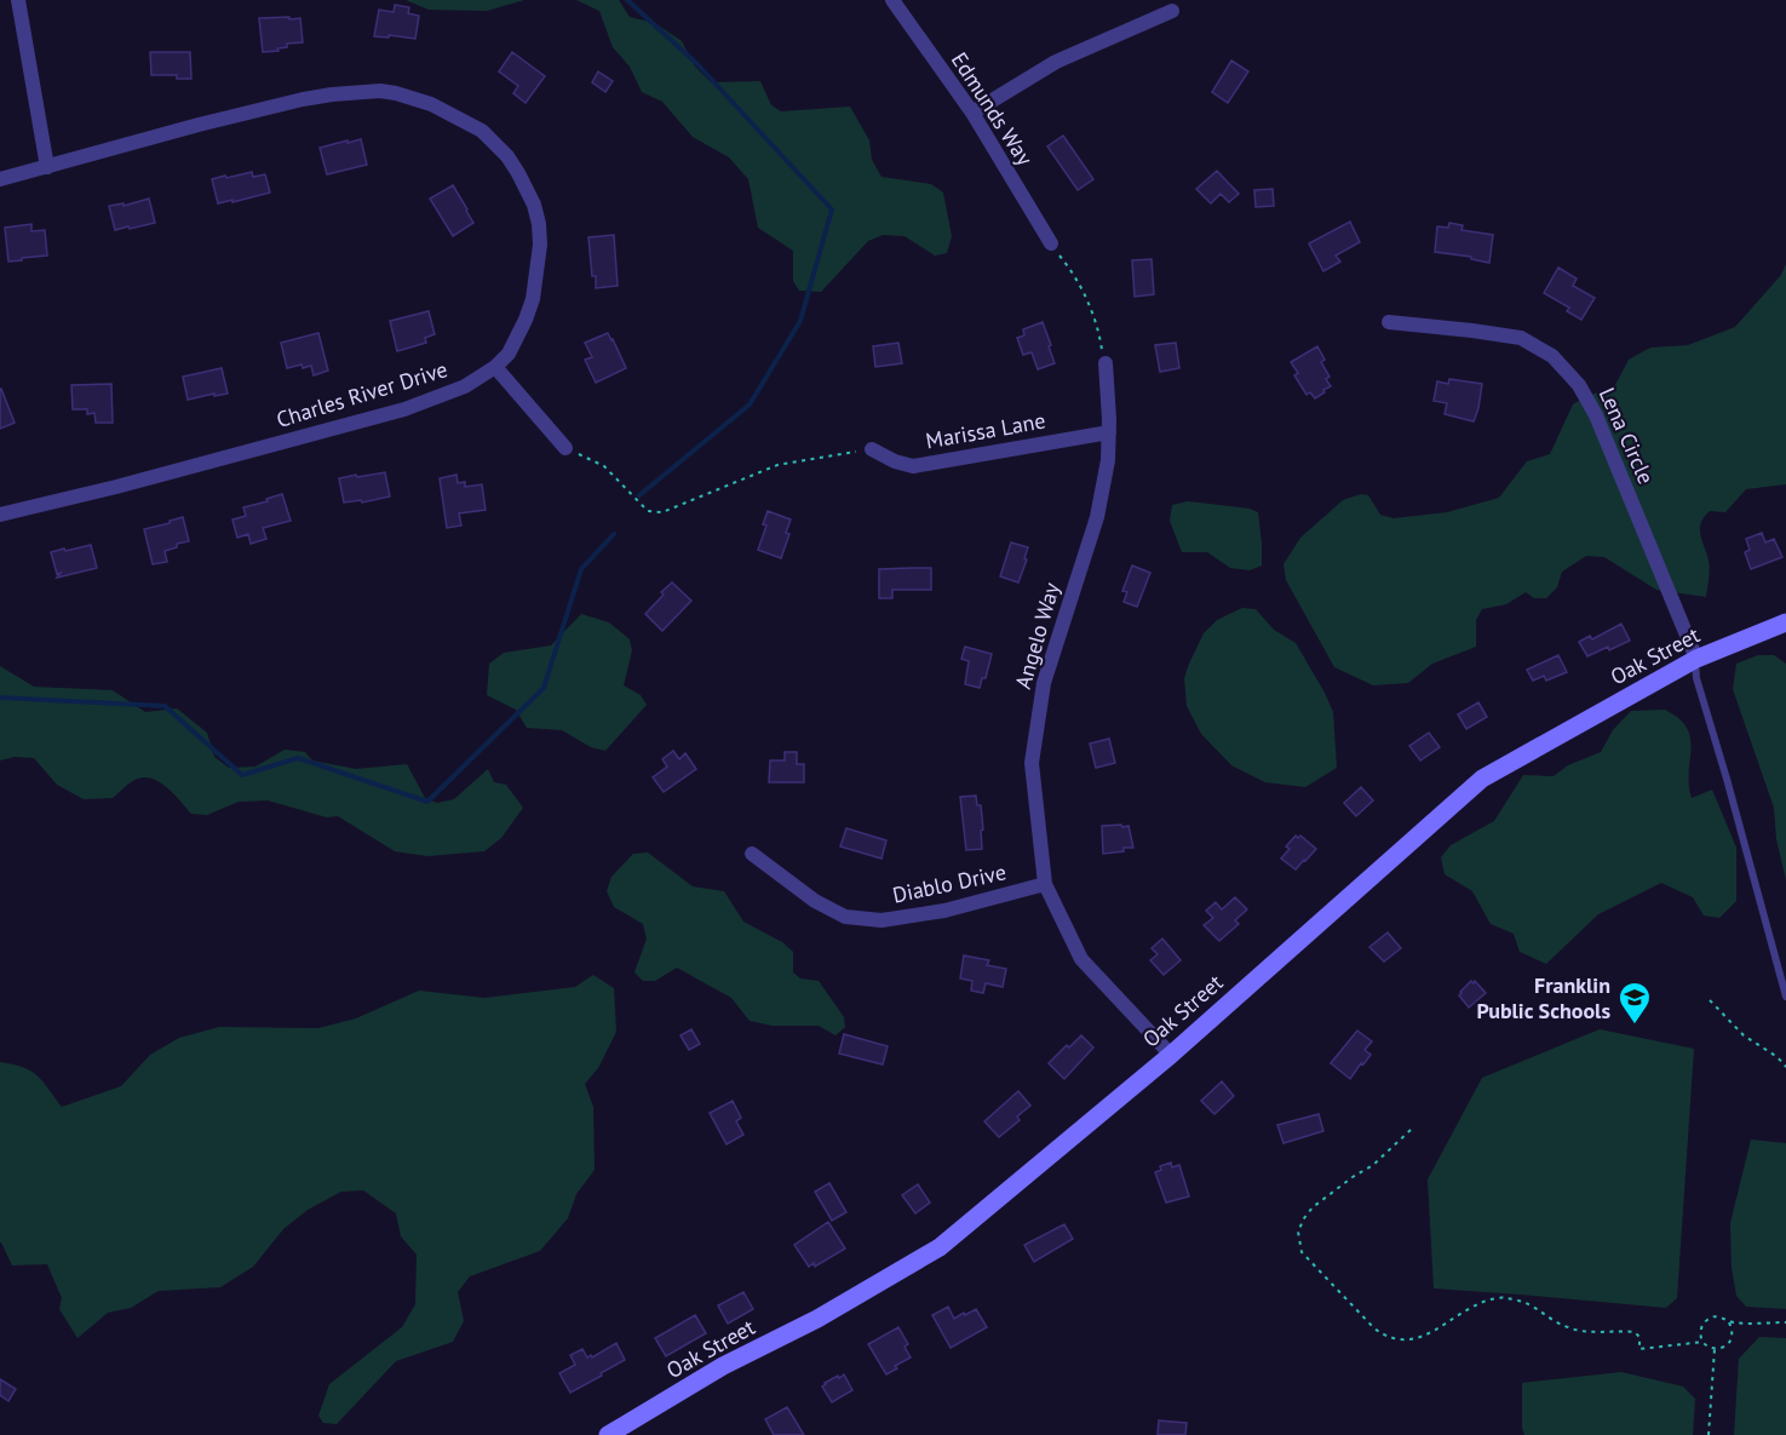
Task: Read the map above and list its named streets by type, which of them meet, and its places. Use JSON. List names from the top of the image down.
{
  "streets": {
    "main road": ["Oak Street"],
    "street": [
      "Edmunds Way",
      "Charles River Drive",
      "Marissa Lane",
      "Lena Circle",
      "Angelo Way",
      "Diablo Drive"
    ]
  },
  "crossings": [
    ["Marissa Lane", "Angelo Way"],
    ["Lena Circle", "Oak Street"],
    ["Angelo Way", "Oak Street"],
    ["Angelo Way", "Diablo Drive"]
  ],
  "places": {
    "school or university": ["Franklin Public Schools"]
  }
}
